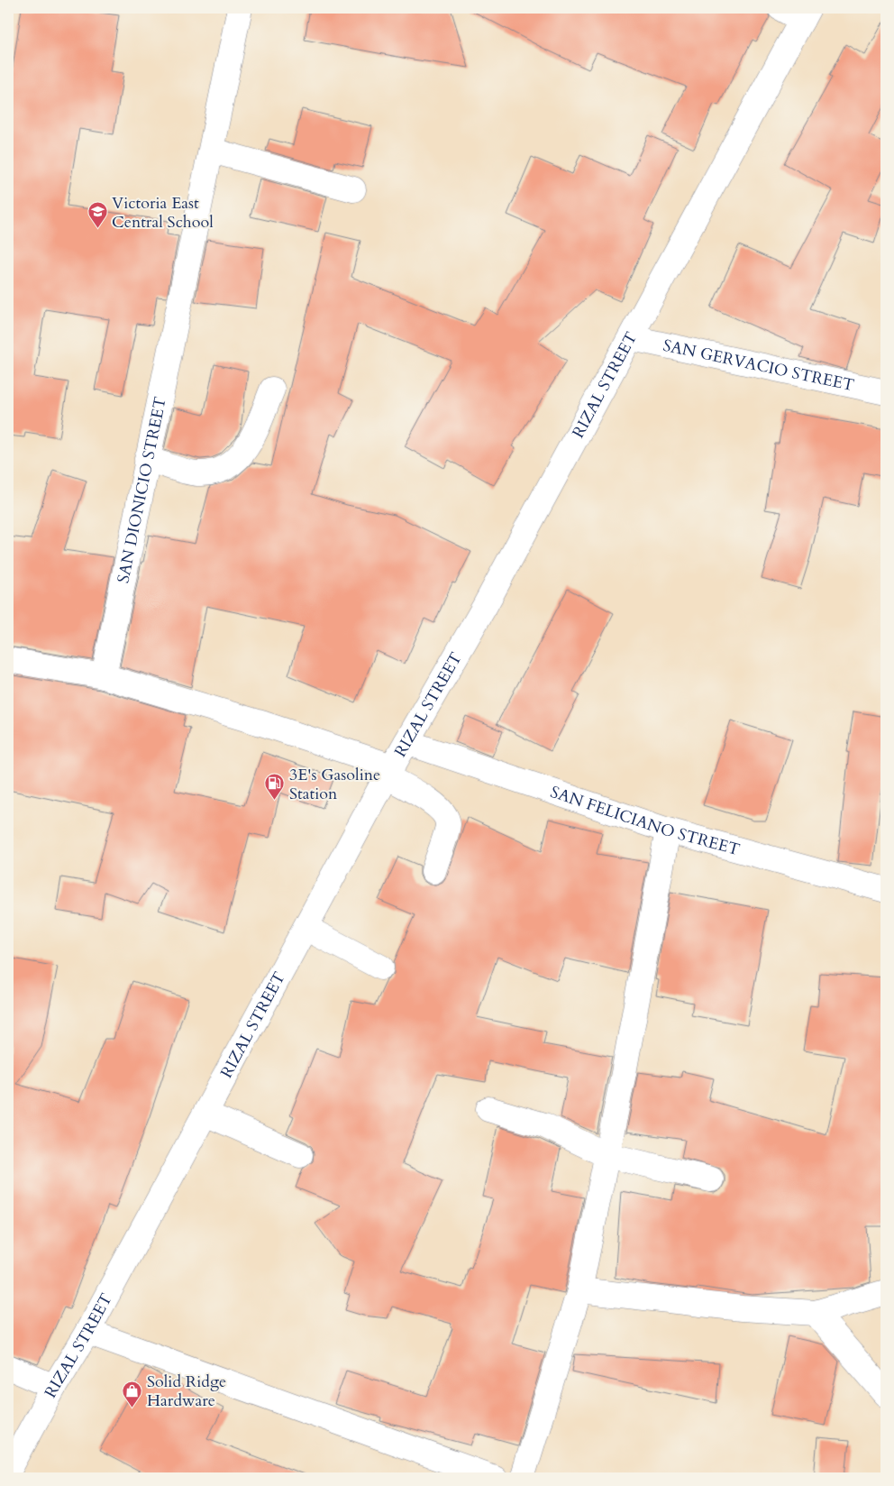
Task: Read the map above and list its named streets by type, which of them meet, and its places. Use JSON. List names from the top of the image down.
{
  "streets": {
    "street": [
      "SAN GERVACIO STREET",
      "RIZAL STREET",
      "SAN DIONICIO STREET",
      "SAN FELICIANO STREET"
    ]
  },
  "crossings": [
    ["SAN GERVACIO STREET", "RIZAL STREET"],
    ["RIZAL STREET", "SAN FELICIANO STREET"]
  ],
  "places": {
    "school or university": ["Victoria East Central School"],
    "fuel station": ["3E's Gasoline Station"],
    "shop": ["Solid Ridge Hardware"]
  }
}
